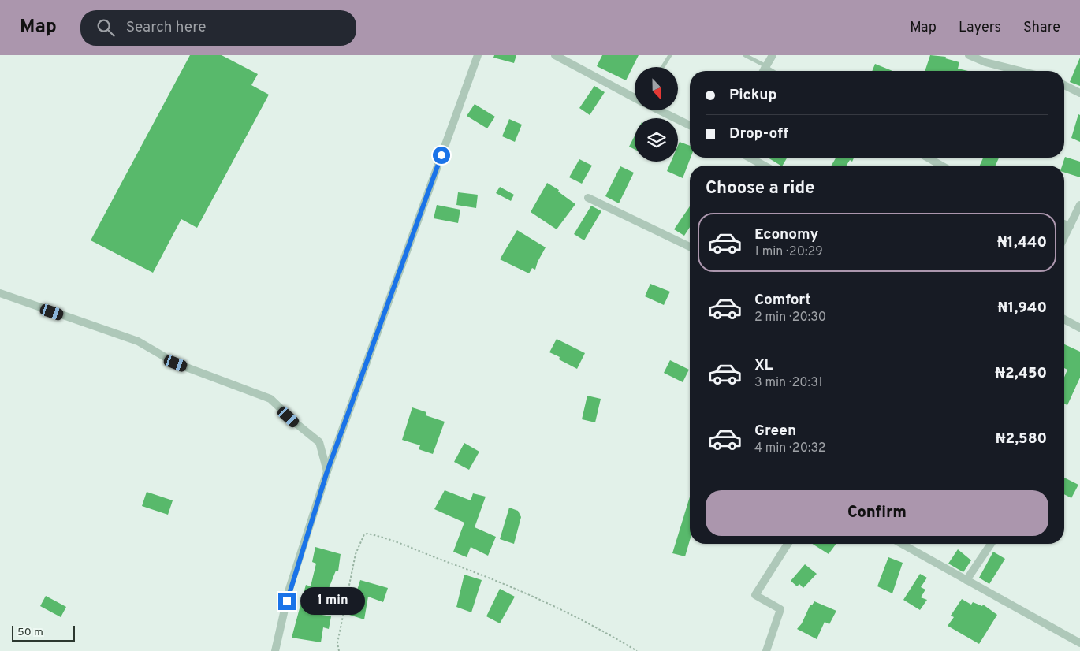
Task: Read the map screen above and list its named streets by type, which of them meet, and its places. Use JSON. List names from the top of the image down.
{
  "scale_bar": "50 m",
  "north": "bottom",
  "page": {
    "header": "Map",
    "search": "Search here",
    "nav": ["Map", "Layers", "Share"],
    "banner": ["Pickup", "Drop-off"],
    "heading": "Choose a ride",
    "list": [
      {
        "name": "Economy",
        "note": "1 min · 20:29",
        "value": "₦1,440"
      },
      {
        "name": "Comfort",
        "note": "2 min · 20:30",
        "value": "₦1,940"
      },
      {
        "name": "XL",
        "note": "3 min · 20:31",
        "value": "₦2,450"
      },
      {
        "name": "Green",
        "note": "4 min · 20:32",
        "value": "₦2,580"
      }
    ],
    "buttons": "Confirm",
    "bubble": "1 min",
    "scale": "50 m"
  }
}
